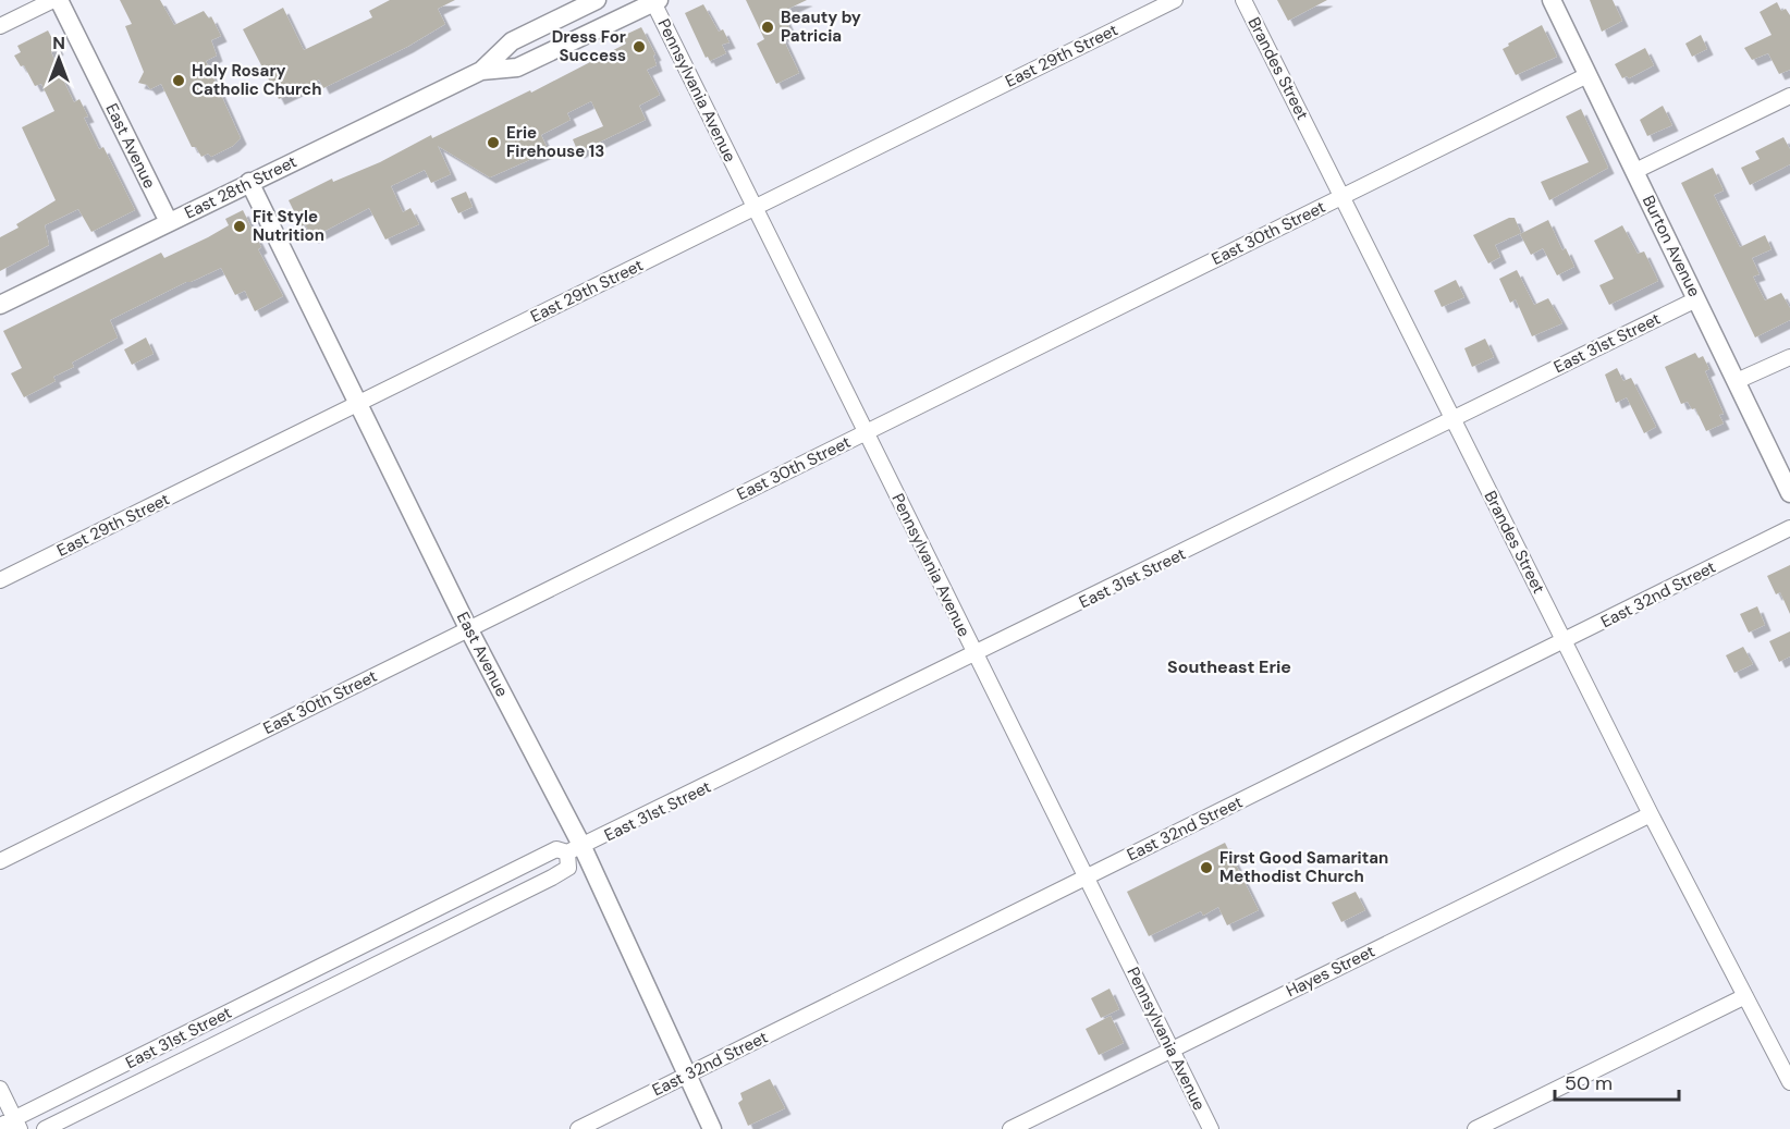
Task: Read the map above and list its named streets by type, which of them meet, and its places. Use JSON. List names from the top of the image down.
{
  "streets": {
    "street": [
      "East 29th Street",
      "Brandes Street",
      "Pennsylvania Avenue",
      "East Avenue",
      "East 28th Street",
      "East 30th Street",
      "Burton Avenue",
      "East 31st Street",
      "East 32nd Street",
      "Hayes Street"
    ]
  },
  "crossings": [
    ["East 29th Street", "Pennsylvania Avenue"],
    ["East 29th Street", "East Avenue"],
    ["Brandes Street", "East 30th Street"],
    ["Brandes Street", "East 31st Street"],
    ["Brandes Street", "East 32nd Street"],
    ["Brandes Street", "Hayes Street"],
    ["Pennsylvania Avenue", "East 28th Street"],
    ["Pennsylvania Avenue", "East 30th Street"],
    ["Pennsylvania Avenue", "East 31st Street"],
    ["Pennsylvania Avenue", "East 32nd Street"],
    ["Pennsylvania Avenue", "Hayes Street"],
    ["East Avenue", "East 28th Street"],
    ["East Avenue", "East 30th Street"],
    ["East Avenue", "East 31st Street"],
    ["East Avenue", "East 32nd Street"],
    ["East 30th Street", "Burton Avenue"],
    ["Burton Avenue", "East 31st Street"]
  ],
  "districts": ["Southeast Erie"],
  "places": [
    "Beauty by Patricia",
    "Dress For Success",
    "Holy Rosary Catholic Church",
    "Erie Firehouse 13",
    "Fit Style Nutrition",
    "First Good Samaritan Methodist Church"
  ],
  "scale_bar": "50 m",
  "north": "top"
}
